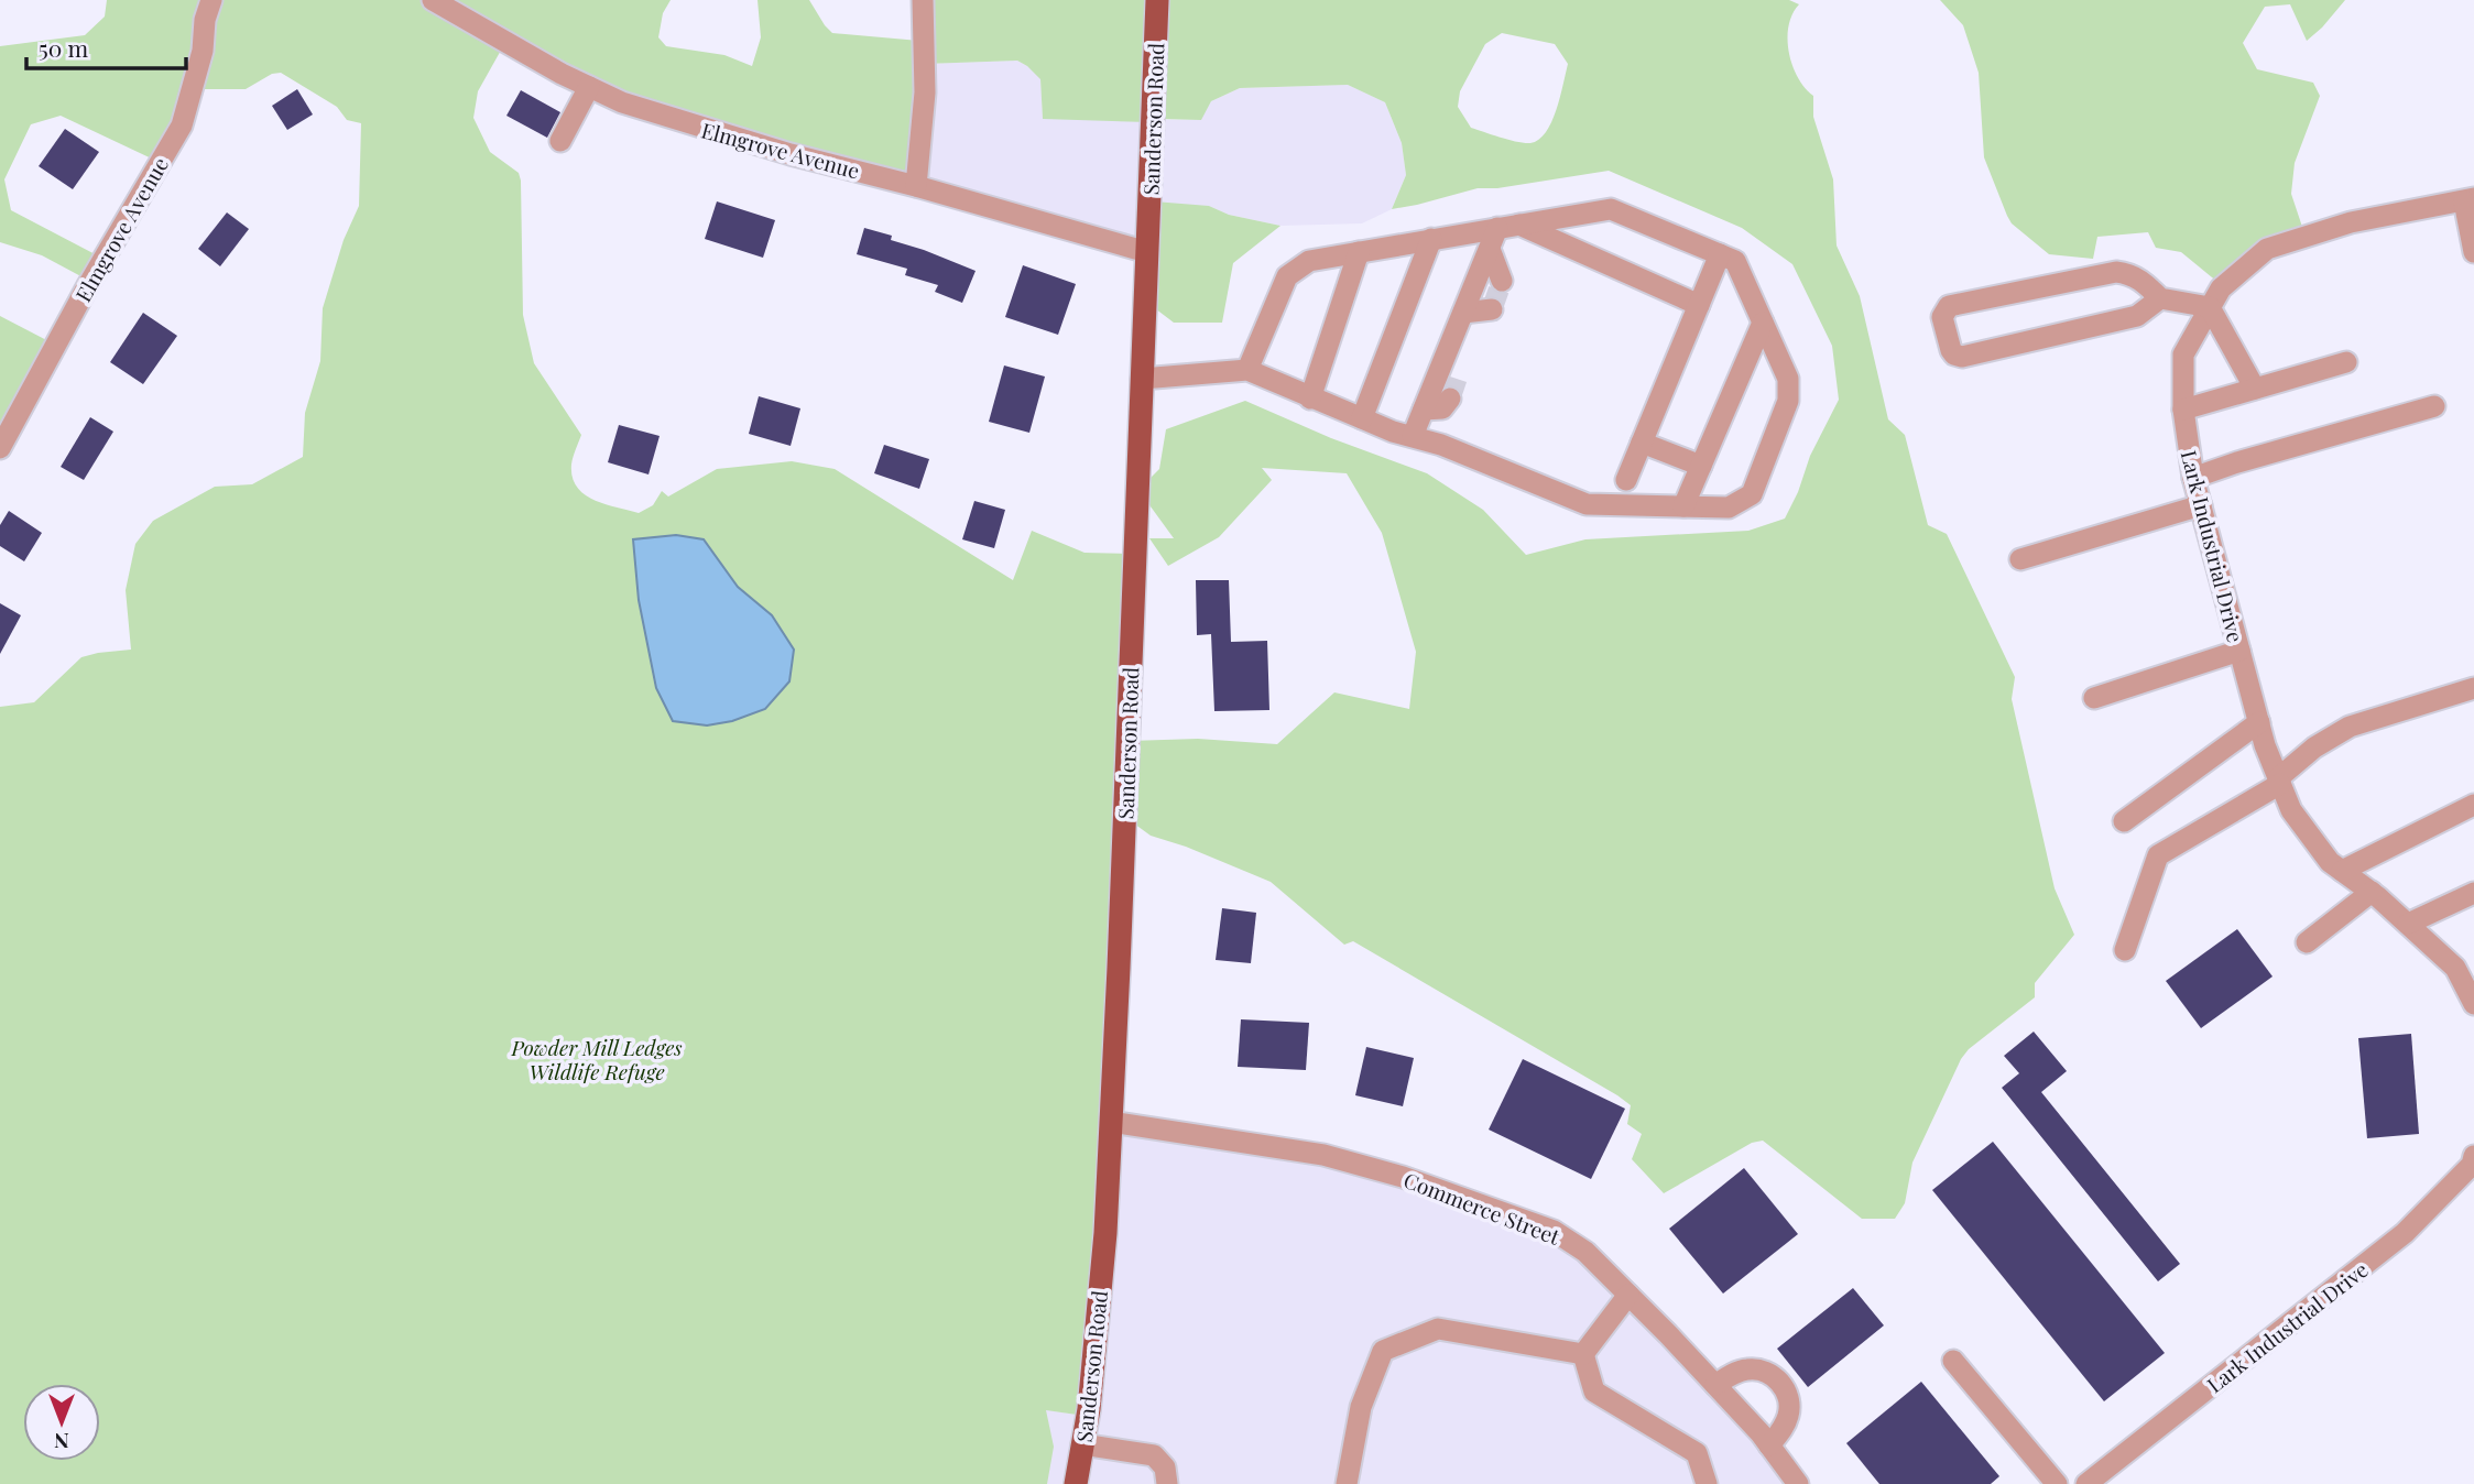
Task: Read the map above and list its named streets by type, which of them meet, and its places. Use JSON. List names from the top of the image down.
{
  "streets": {
    "main road": ["Sanderson Road"],
    "street": ["Elmgrove Avenue", "Lark Industrial Drive", "Commerce Street"]
  },
  "crossings": [
    ["Sanderson Road", "Elmgrove Avenue"],
    ["Sanderson Road", "Commerce Street"]
  ],
  "parks": ["Powder Mill Ledges Wildlife Refuge"],
  "scale_bar": "50 m",
  "north": "bottom"
}
